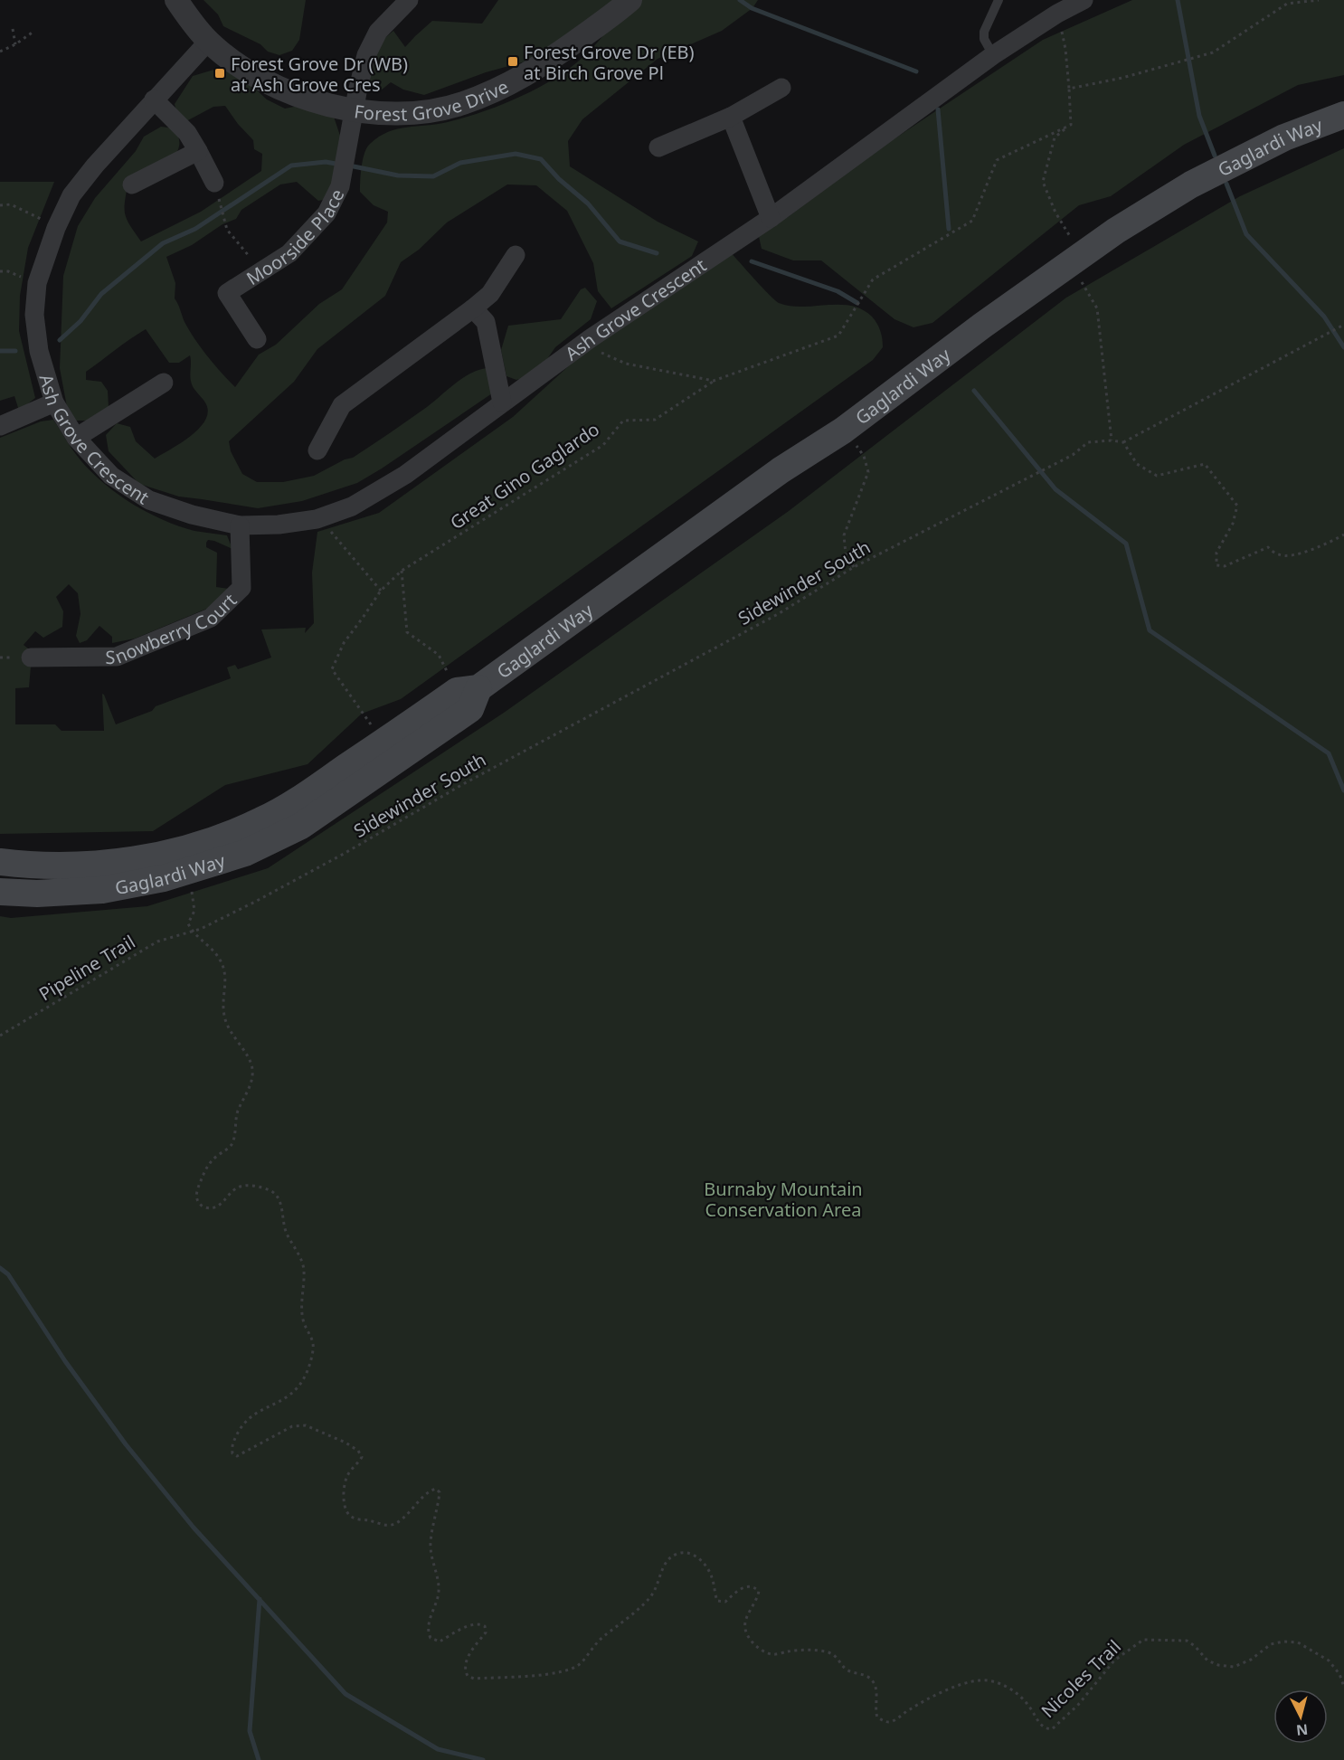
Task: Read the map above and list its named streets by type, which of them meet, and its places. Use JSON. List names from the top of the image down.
{
  "streets": {
    "main road": ["Gaglardi Way"],
    "street": [
      "Forest Grove Drive",
      "Moorside Place",
      "Ash Grove Crescent",
      "Snowberry Court"
    ],
    "path": [
      "Great Gino Gaglardo",
      "Sidewinder South",
      "Pipeline Trail",
      "Nicoles Trail"
    ]
  },
  "crossings": [
    ["Forest Grove Drive", "Moorside Place"],
    ["Forest Grove Drive", "Ash Grove Crescent"],
    ["Ash Grove Crescent", "Snowberry Court"],
    ["Sidewinder South", "Pipeline Trail"],
    ["Sidewinder South", "Nicoles Trail"],
    ["Pipeline Trail", "Nicoles Trail"]
  ],
  "parks": ["Burnaby Mountain Conservation Area"],
  "places": {
    "transit": ["Forest Grove Dr (EB) at Birch Grove Pl", "Forest Grove Dr (WB) at Ash Grove Cres"]
  },
  "north": "bottom"
}
